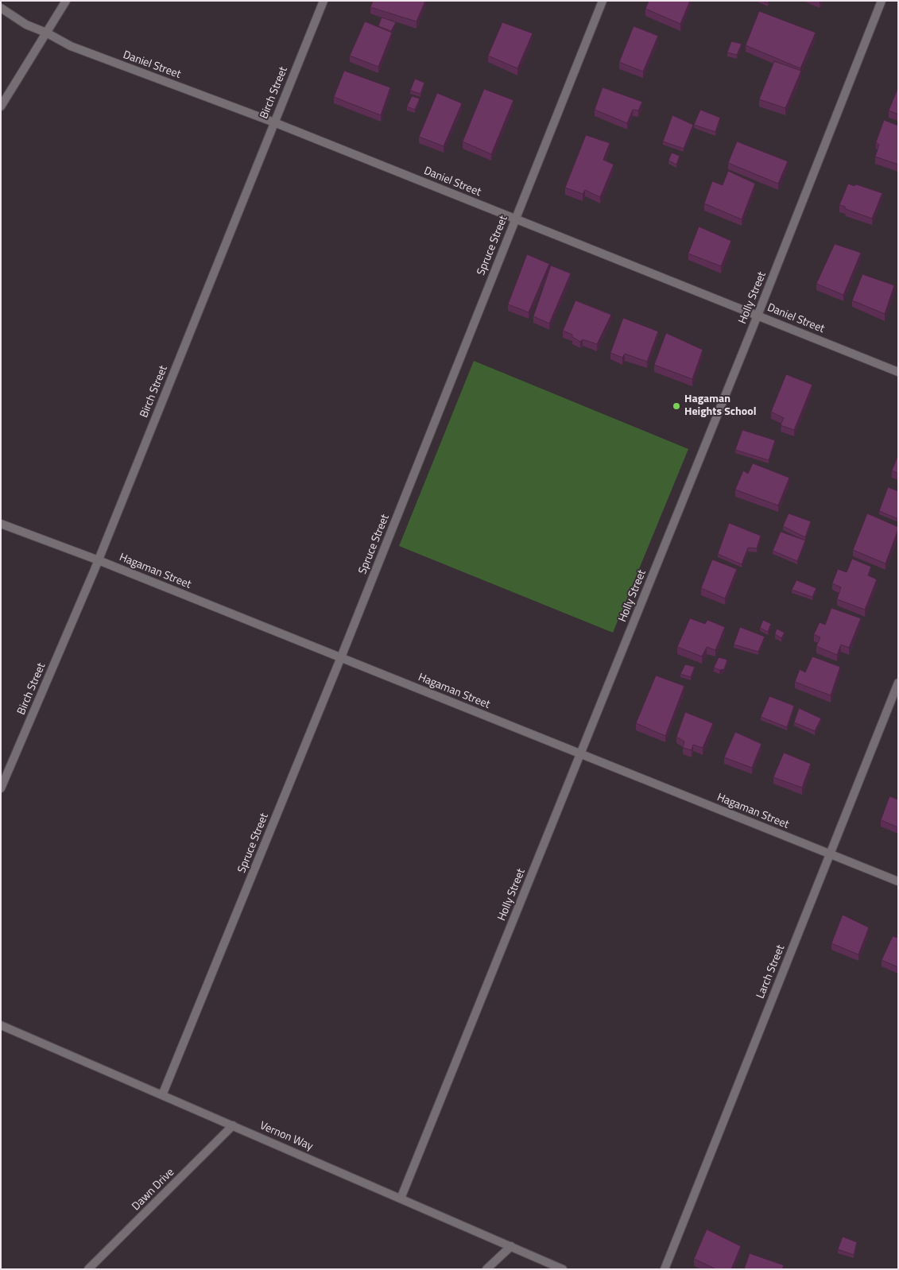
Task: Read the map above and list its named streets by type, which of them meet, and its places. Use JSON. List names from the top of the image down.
{
  "streets": {
    "street": [
      "Daniel Street",
      "Birch Street",
      "Spruce Street",
      "Holly Street",
      "Hagaman Street",
      "Larch Street",
      "Vernon Way",
      "Dawn Drive"
    ]
  },
  "crossings": [
    ["Daniel Street", "Birch Street"],
    ["Daniel Street", "Spruce Street"],
    ["Daniel Street", "Holly Street"],
    ["Birch Street", "Hagaman Street"],
    ["Spruce Street", "Hagaman Street"],
    ["Spruce Street", "Vernon Way"],
    ["Holly Street", "Hagaman Street"],
    ["Holly Street", "Vernon Way"],
    ["Hagaman Street", "Larch Street"],
    ["Vernon Way", "Dawn Drive"]
  ],
  "places": ["Hagaman Heights School"]
}
